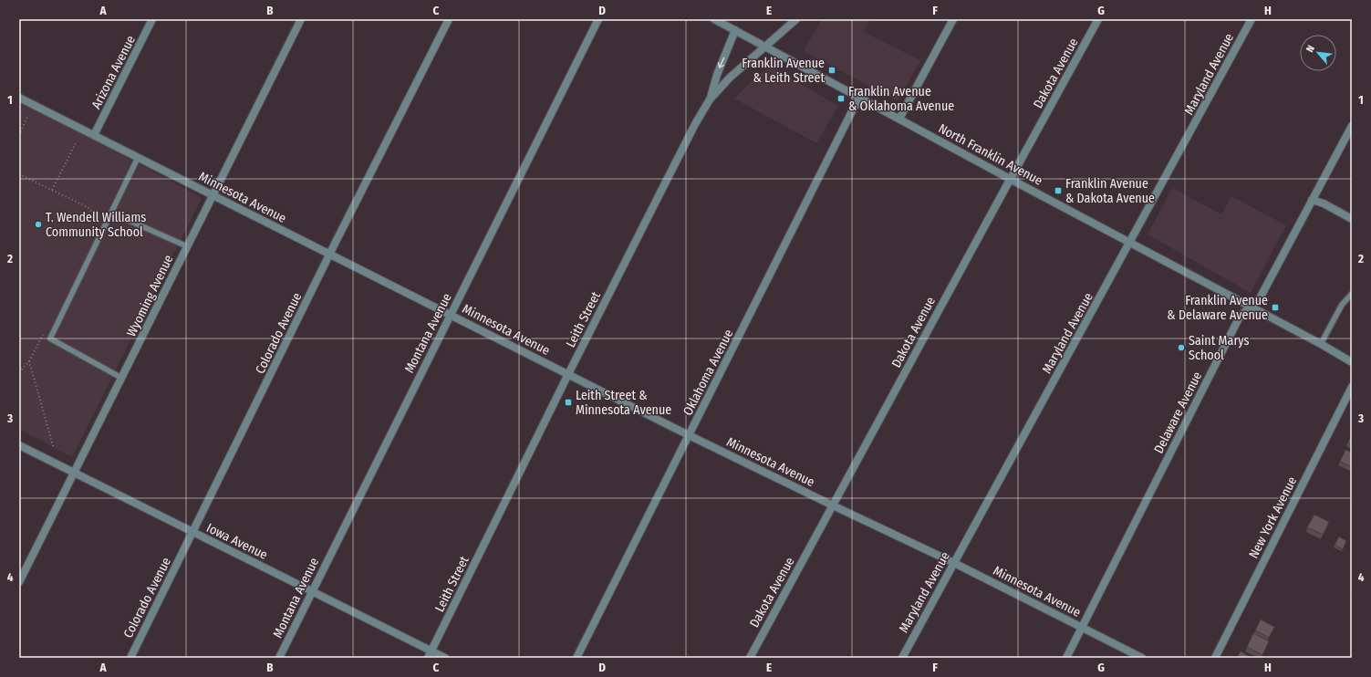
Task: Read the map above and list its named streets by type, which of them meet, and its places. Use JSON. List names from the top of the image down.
{
  "streets": {
    "street": [
      "Arizona Avenue",
      "Dakota Avenue",
      "Maryland Avenue",
      "North Franklin Avenue",
      "Minnesota Avenue",
      "Wyoming Avenue",
      "Leith Street",
      "Colorado Avenue",
      "Montana Avenue",
      "Oklahoma Avenue",
      "Delaware Avenue",
      "New York Avenue",
      "Iowa Avenue"
    ]
  },
  "crossings": [
    ["Arizona Avenue", "Minnesota Avenue"],
    ["Dakota Avenue", "North Franklin Avenue"],
    ["Dakota Avenue", "Minnesota Avenue"],
    ["Maryland Avenue", "North Franklin Avenue"],
    ["Maryland Avenue", "Minnesota Avenue"],
    ["North Franklin Avenue", "Leith Street"],
    ["North Franklin Avenue", "Oklahoma Avenue"],
    ["North Franklin Avenue", "Delaware Avenue"],
    ["Minnesota Avenue", "Wyoming Avenue"],
    ["Minnesota Avenue", "Leith Street"],
    ["Minnesota Avenue", "Colorado Avenue"],
    ["Minnesota Avenue", "Montana Avenue"],
    ["Minnesota Avenue", "Oklahoma Avenue"],
    ["Minnesota Avenue", "Delaware Avenue"],
    ["Wyoming Avenue", "Iowa Avenue"],
    ["Leith Street", "Iowa Avenue"],
    ["Colorado Avenue", "Iowa Avenue"],
    ["Montana Avenue", "Iowa Avenue"]
  ],
  "places": {
    "transit": [
      "Franklin Avenue & Leith Street",
      "Franklin Avenue & Oklahoma Avenue",
      "Franklin Avenue & Dakota Avenue",
      "Franklin Avenue & Delaware Avenue",
      "Leith Street & Minnesota Avenue"
    ],
    "other": ["T. Wendell Williams Community School", "Saint Marys School"]
  },
  "north": "top left",
  "grid": {
    "columns": [
      "A",
      "B",
      "C",
      "D",
      "E",
      "F",
      "G",
      "H"
    ],
    "rows": [
      "1",
      "2",
      "3",
      "4"
    ]
  }
}
